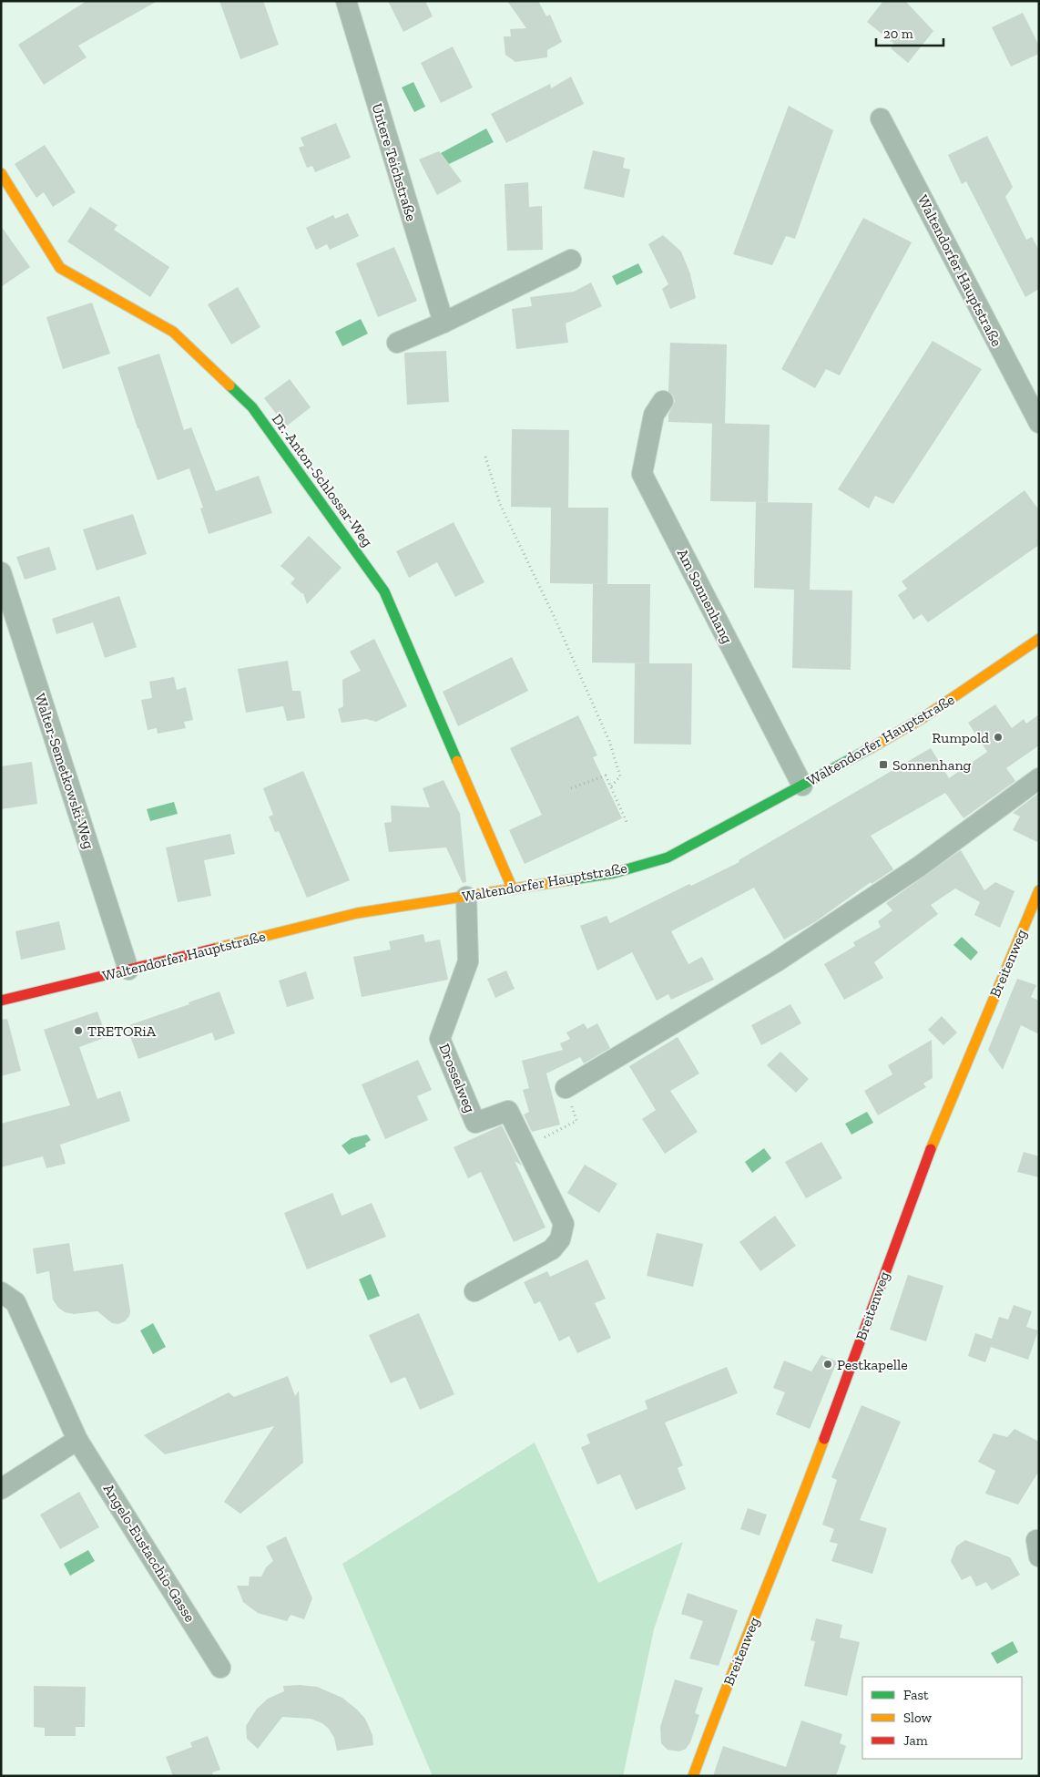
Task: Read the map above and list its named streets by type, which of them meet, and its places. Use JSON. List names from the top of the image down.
{
  "streets": {
    "street": [
      "Untere Teichstraße",
      "Waltendorfer Hauptstraße",
      "Dr.-Anton-Schlossar-Weg",
      "Am Sonnenhang",
      "Walter-Semetkowski-Weg",
      "Breitenweg",
      "Drosselweg",
      "Angelo-Eustacchio-Gasse"
    ]
  },
  "crossings": [
    ["Waltendorfer Hauptstraße", "Dr.-Anton-Schlossar-Weg"],
    ["Waltendorfer Hauptstraße", "Am Sonnenhang"],
    ["Waltendorfer Hauptstraße", "Walter-Semetkowski-Weg"],
    ["Waltendorfer Hauptstraße", "Drosselweg"]
  ],
  "places": {
    "other": ["Rumpold", "TRETORiA", "Pestkapelle"],
    "transit": ["Sonnenhang"]
  },
  "legend": ["Fast", "Slow", "Jam"],
  "scale_bar": "20 m"
}
